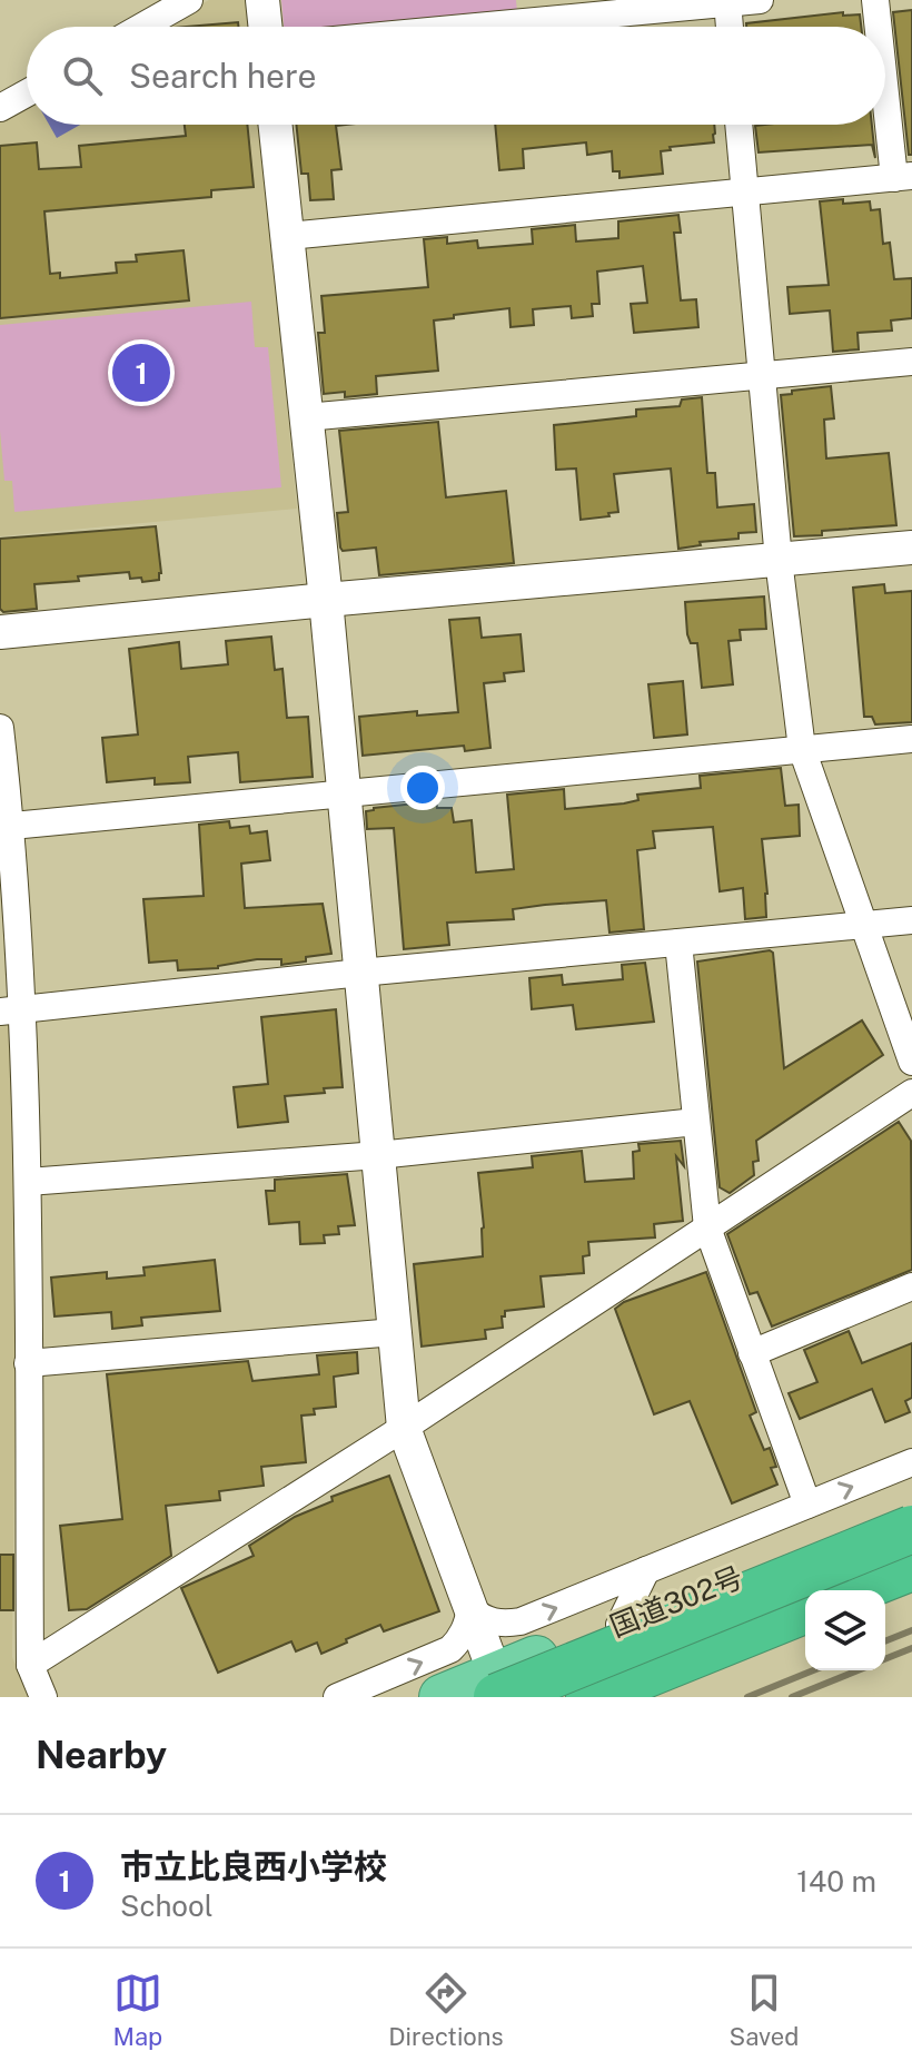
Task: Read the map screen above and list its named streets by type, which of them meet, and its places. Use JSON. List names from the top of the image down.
{
  "streets": {
    "highway": ["国道302号"]
  },
  "page": {
    "search": "Search here",
    "pins": "1",
    "heading": "Nearby",
    "list": [
      {
        "mark": "1",
        "name": "市立比良西小学校",
        "note": "School",
        "value": "140 m"
      }
    ],
    "nav": ["Map", "Directions", "Saved"]
  }
}
